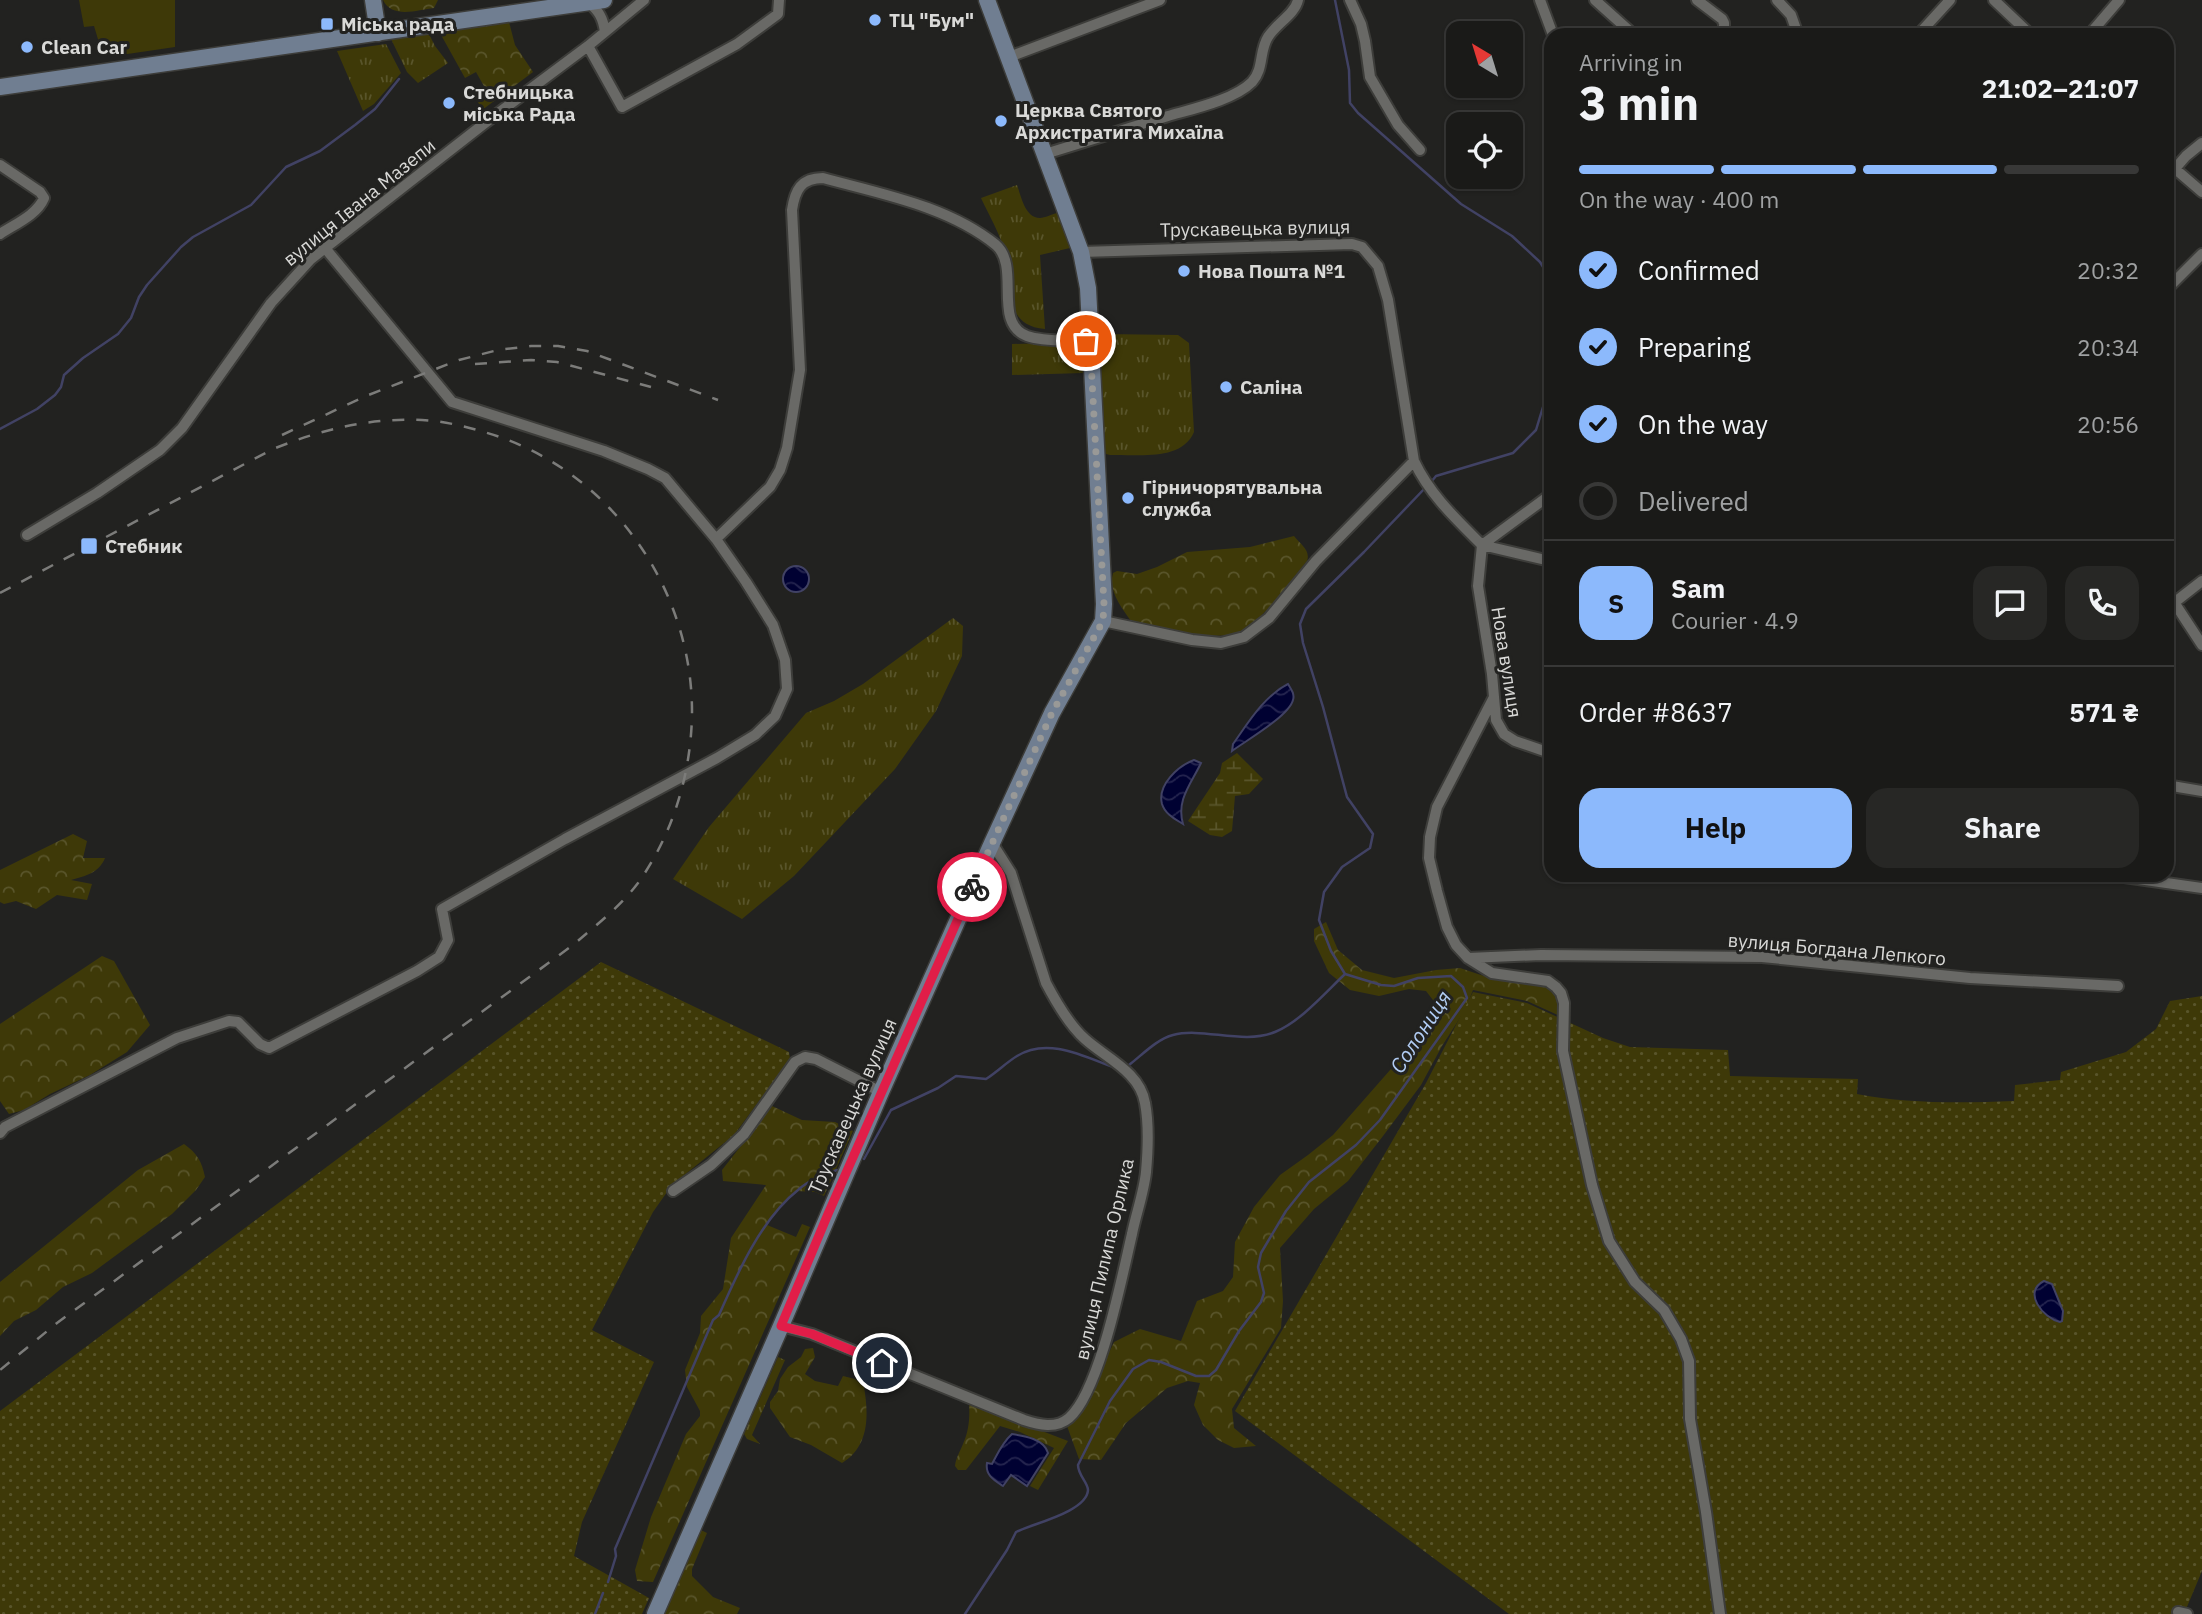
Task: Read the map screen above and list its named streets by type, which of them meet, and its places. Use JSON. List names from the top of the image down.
{
  "streets": {
    "street": [
      "вулиця Івана Мазепи",
      "Трускавецька вулиця",
      "Нова вулиця",
      "вулиця Богдана Лепкого",
      "вулиця Пилипа Орлика"
    ]
  },
  "crossings": [
    ["Трускавецька вулиця", "вулиця Пилипа Орлика"]
  ],
  "water": ["Солониця"],
  "places": {
    "other": [
      "ТЦ \"Бум\"",
      "Clean Car",
      "Стебницька міська Рада",
      "Церква Святого Архистратига Михаїла",
      "Нова Пошта №1",
      "Саліна",
      "Гірничорятувальна служба"
    ],
    "transit": ["Міська рада", "Стебник"]
  },
  "north": "top left",
  "page": {
    "heading": ["3 min", "Arriving in", "21:02–21:07"],
    "panel": [
      "Sam",
      "Courier · 4.9",
      "Order #8637",
      "571 ₴"
    ],
    "bar": "On the way · 400 m",
    "list": [
      ["Confirmed", "20:32"],
      ["Preparing", "20:34"],
      ["On the way", "20:56"],
      "Delivered"
    ],
    "round": "S",
    "buttons": ["Help", "Share"]
  }
}
